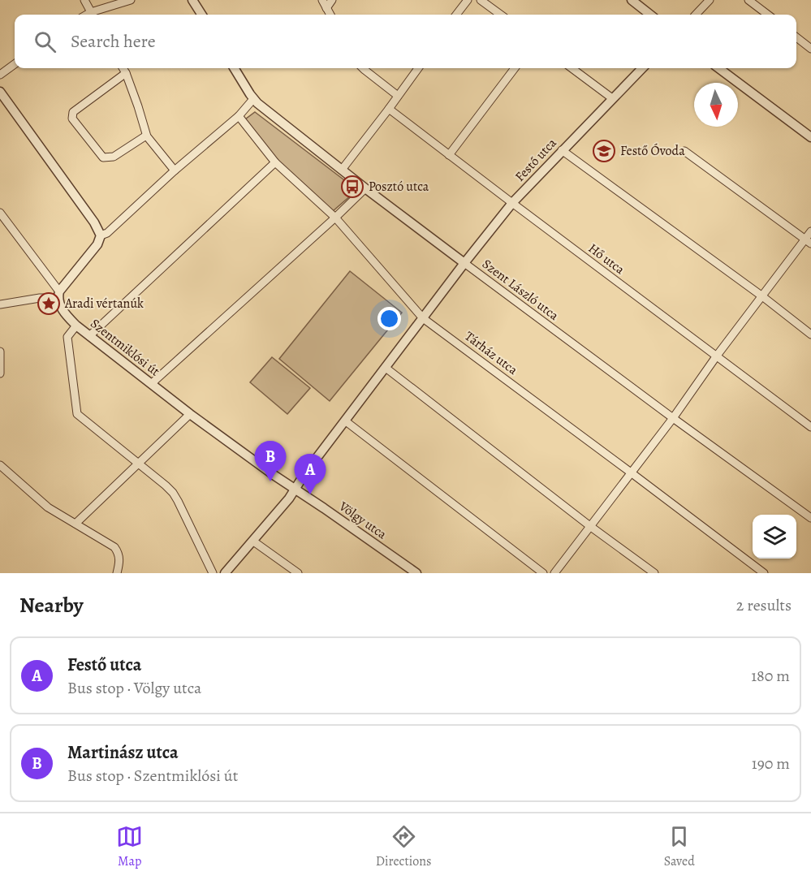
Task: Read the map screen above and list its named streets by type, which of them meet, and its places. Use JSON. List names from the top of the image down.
{
  "streets": {
    "street": [
      "Festő utca",
      "Hő utca",
      "Szent László utca",
      "Szentmiklósi út",
      "Tárház utca",
      "Völgy utca"
    ]
  },
  "crossings": [
    ["Festő utca", "Hő utca"],
    ["Festő utca", "Szent László utca"],
    ["Festő utca", "Szentmiklósi út"],
    ["Festő utca", "Tárház utca"],
    ["Festő utca", "Völgy utca"],
    ["Szentmiklósi út", "Völgy utca"]
  ],
  "places": {
    "school or university": ["Festő Óvoda"],
    "bus stop": ["Posztó utca"],
    "place": ["Aradi vértanúk"]
  },
  "north": "bottom",
  "page": {
    "search": "Search here",
    "pins": ["B", "A"],
    "heading": ["Nearby", "2 results"],
    "list": [
      {
        "mark": "A",
        "name": "Festő utca",
        "note": "Bus stop · Völgy utca",
        "value": "180 m"
      },
      {
        "mark": "B",
        "name": "Martinász utca",
        "note": "Bus stop · Szentmiklósi út",
        "value": "190 m"
      }
    ],
    "nav": ["Map", "Directions", "Saved"]
  }
}
